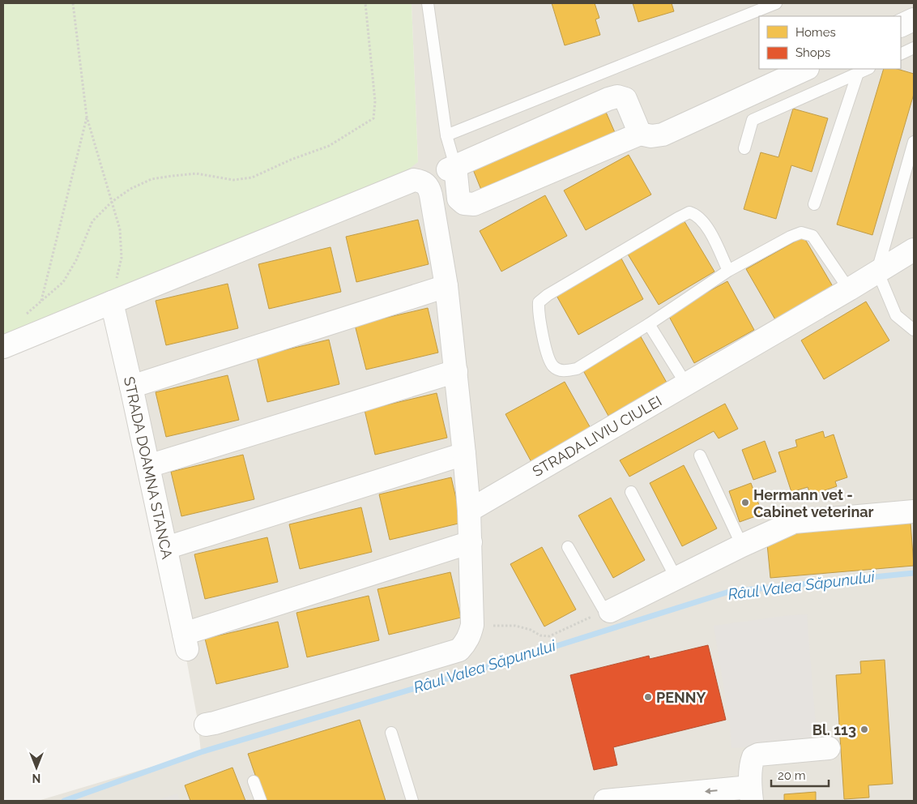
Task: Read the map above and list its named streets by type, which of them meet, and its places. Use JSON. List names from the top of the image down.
{
  "streets": {
    "street": ["STRADA LIVIU CIULEI", "STRADA DOAMNA STANCA"]
  },
  "water": ["Râul Valea Săpunului"],
  "places": ["Hermann vet - Cabinet veterinar", "PENNY", "Bl. 113"],
  "legend": ["Homes", "Shops"],
  "scale_bar": "20 m",
  "north": "bottom"
}
